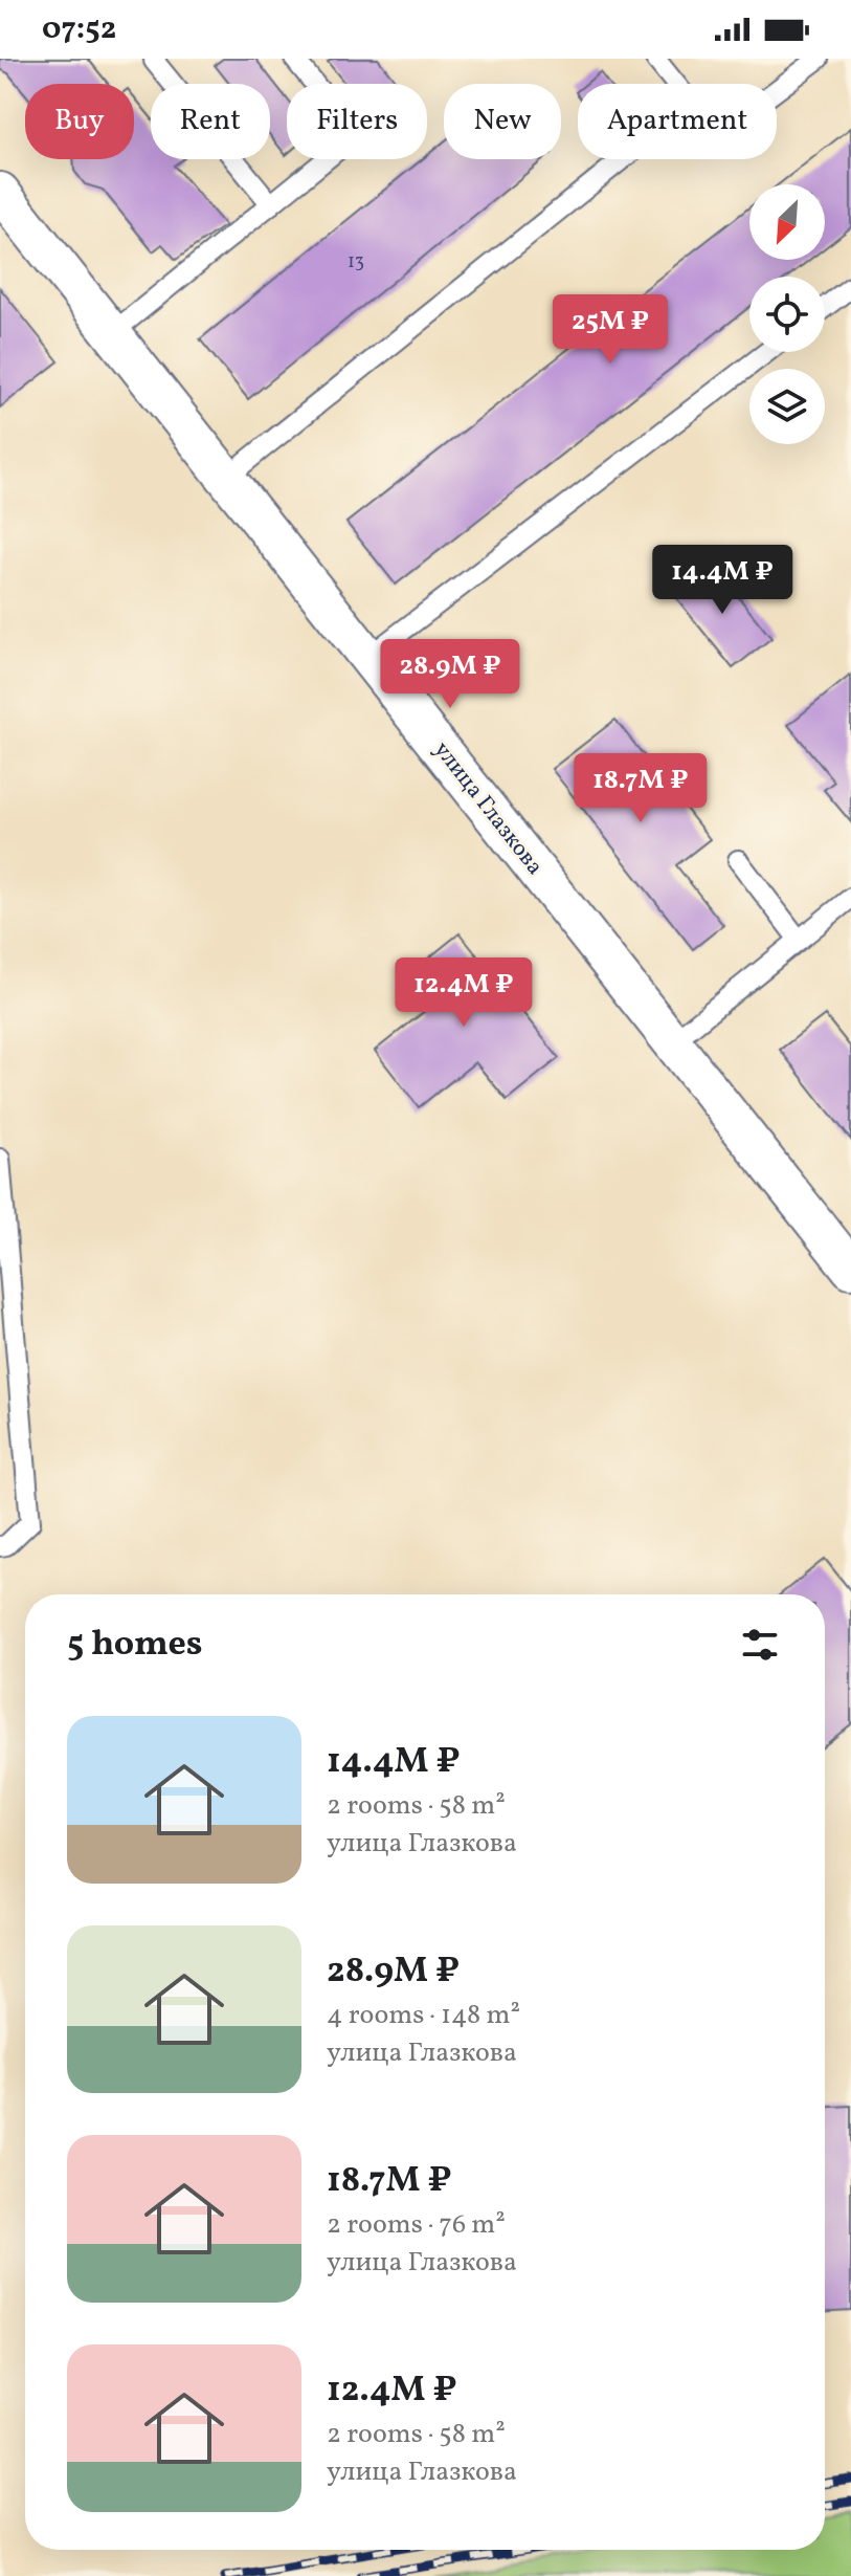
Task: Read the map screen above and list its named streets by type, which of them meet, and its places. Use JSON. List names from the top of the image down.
{
  "streets": {
    "street": ["улица Глазкова"]
  },
  "house_numbers": ["13"],
  "north": "bottom left",
  "page": {
    "status": "07:52",
    "chip": [
      "Buy",
      "Rent",
      "Filters",
      "New",
      "Apartment"
    ],
    "price": [
      "25M ₽",
      "14.4M ₽",
      "28.9M ₽",
      "18.7M ₽",
      "12.4M ₽"
    ],
    "heading": "5 homes",
    "list": [
      {
        "name": "14.4M ₽",
        "note": "2 rooms · 58 m² · улица Глазкова"
      },
      {
        "name": "28.9M ₽",
        "note": "4 rooms · 148 m² · улица Глазкова"
      },
      {
        "name": "18.7M ₽",
        "note": "2 rooms · 76 m² · улица Глазкова"
      },
      {
        "name": "12.4M ₽",
        "note": "2 rooms · 58 m² · улица Глазкова"
      }
    ]
  }
}
